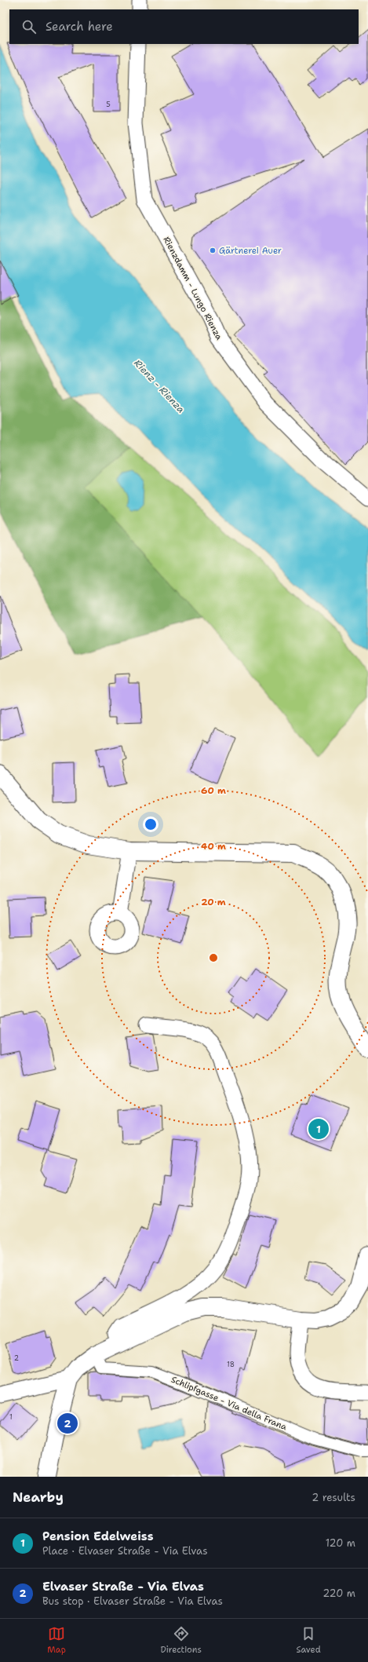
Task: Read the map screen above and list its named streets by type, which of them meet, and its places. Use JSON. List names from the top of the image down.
{
  "streets": {
    "street": ["Rienzdamm - Lungo Rienza", "Schlipfgasse - Via della Frana"]
  },
  "water": ["Rienz - Rienza"],
  "places": ["Gärtnerei Auer"],
  "house_numbers": [
    "5",
    "2",
    "18",
    "1"
  ],
  "page": {
    "search": "Search here",
    "pins": ["1", "2"],
    "heading": ["Nearby", "2 results"],
    "list": [
      {
        "mark": "1",
        "name": "Pension Edelweiss",
        "note": "Place · Elvaser Straße - Via Elvas",
        "value": "120 m"
      },
      {
        "mark": "2",
        "name": "Elvaser Straße - Via Elvas",
        "note": "Bus stop · Elvaser Straße - Via Elvas",
        "value": "220 m"
      }
    ],
    "nav": ["Map", "Directions", "Saved"]
  },
  "rings": ["60 m", "40 m", "20 m"]
}
